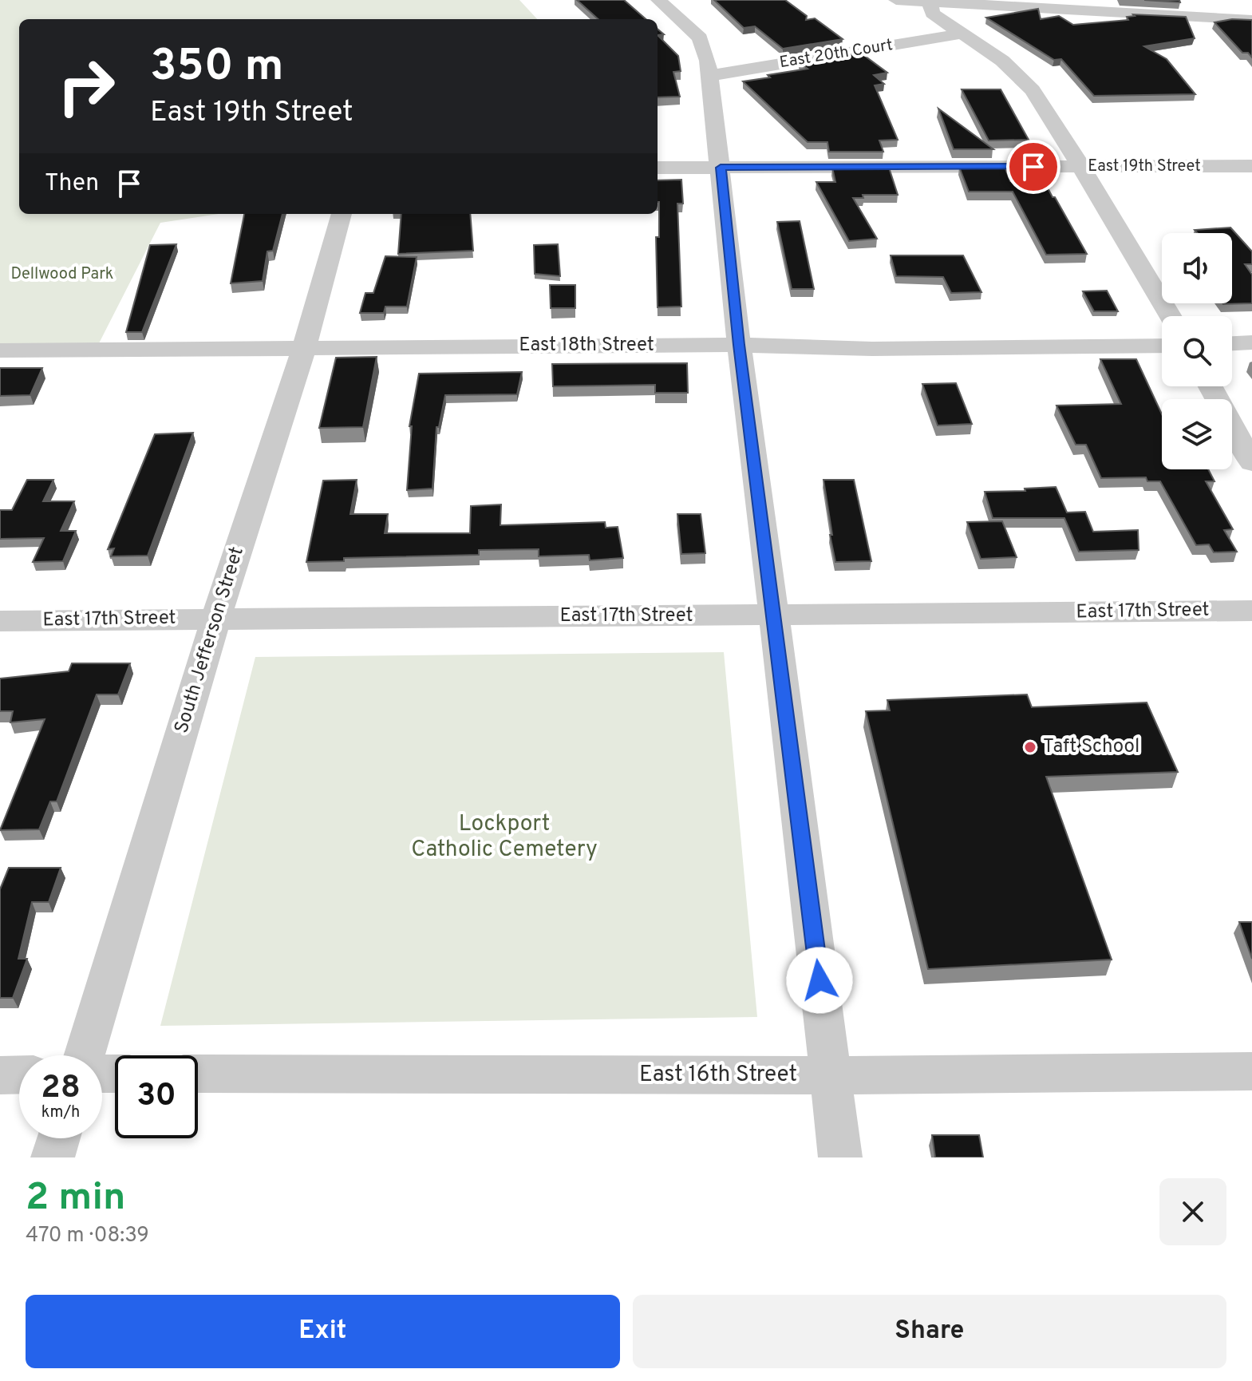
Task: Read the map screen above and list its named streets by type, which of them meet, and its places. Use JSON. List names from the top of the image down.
{
  "streets": {
    "street": [
      "East 20th Court",
      "East 19th Street",
      "East 18th Street",
      "East 17th Street",
      "South Jefferson Street",
      "East 16th Street"
    ]
  },
  "crossings": [
    ["East 18th Street", "South Jefferson Street"],
    ["East 17th Street", "South Jefferson Street"]
  ],
  "parks": ["Dellwood Park", "Lockport Catholic Cemetery"],
  "places": ["Taft School"],
  "page": {
    "turn": ["350 m", "East 19th Street"],
    "then": "Then",
    "speed": "28 km/h",
    "limit": "30",
    "heading": ["2 min", "470 m · 08:39"],
    "buttons": ["Exit", "Share"]
  }
}
